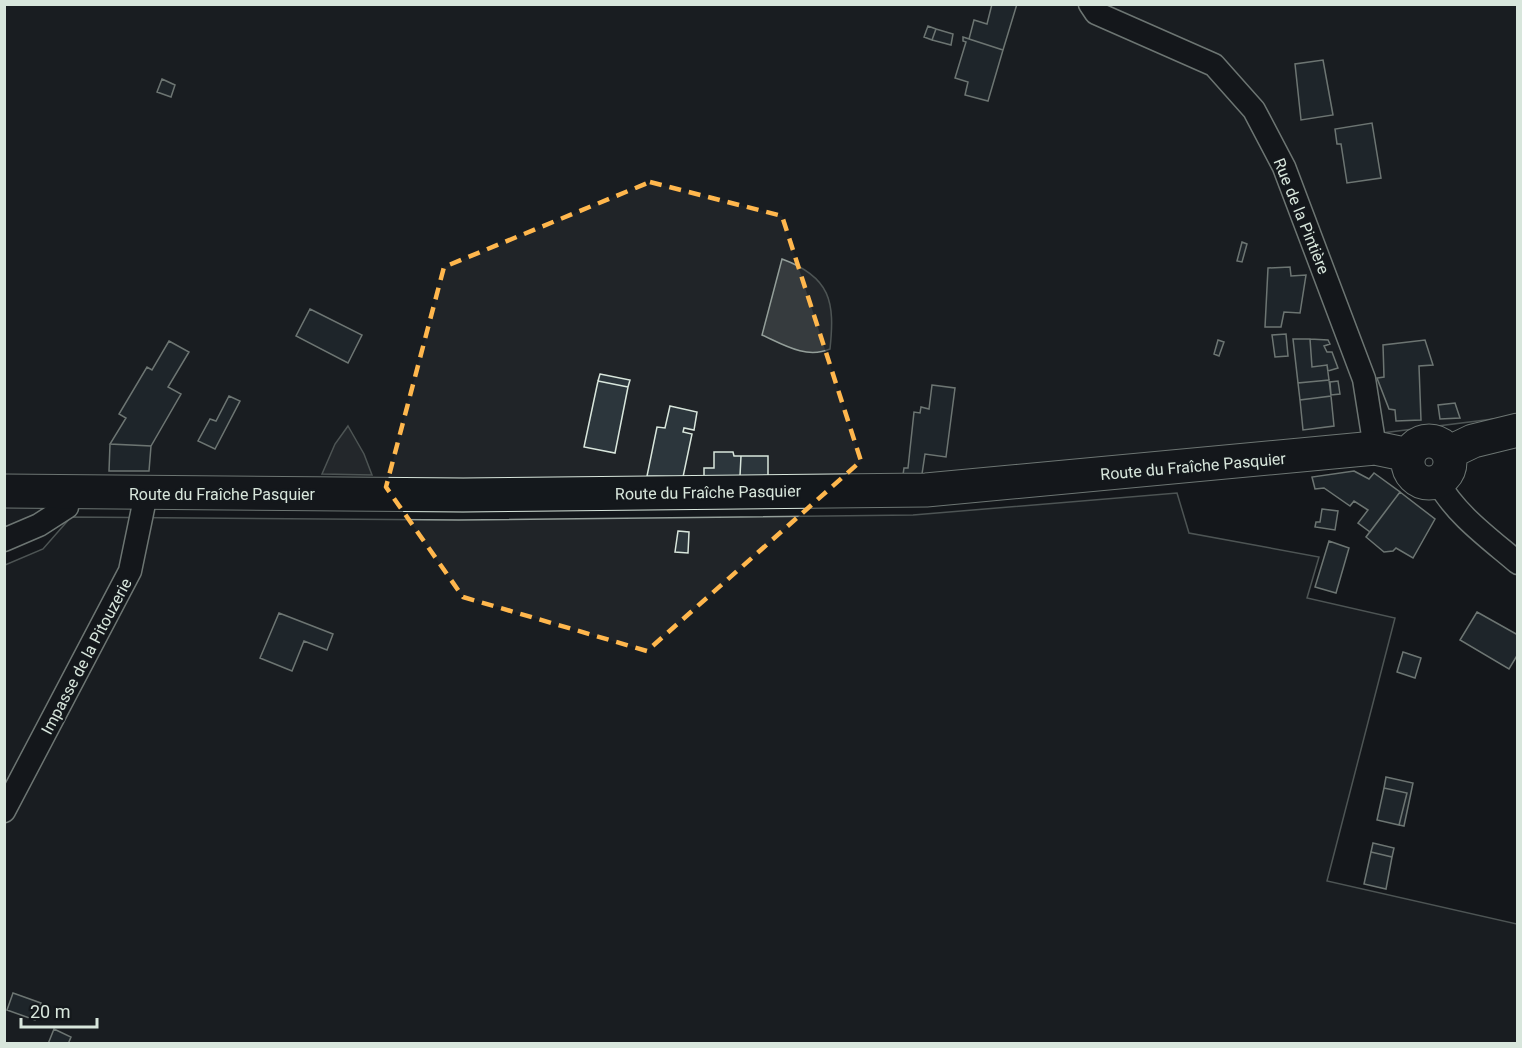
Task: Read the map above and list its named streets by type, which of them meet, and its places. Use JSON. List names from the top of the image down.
{
  "streets": {
    "main road": ["Route du Fraîche Pasquier"],
    "street": ["Rue de la Pintière", "Impasse de la Pitouzerie"]
  },
  "crossings": [
    ["Rue de la Pintière", "Route du Fraîche Pasquier"],
    ["Route du Fraîche Pasquier", "Impasse de la Pitouzerie"]
  ],
  "scale_bar": "20 m"
}
